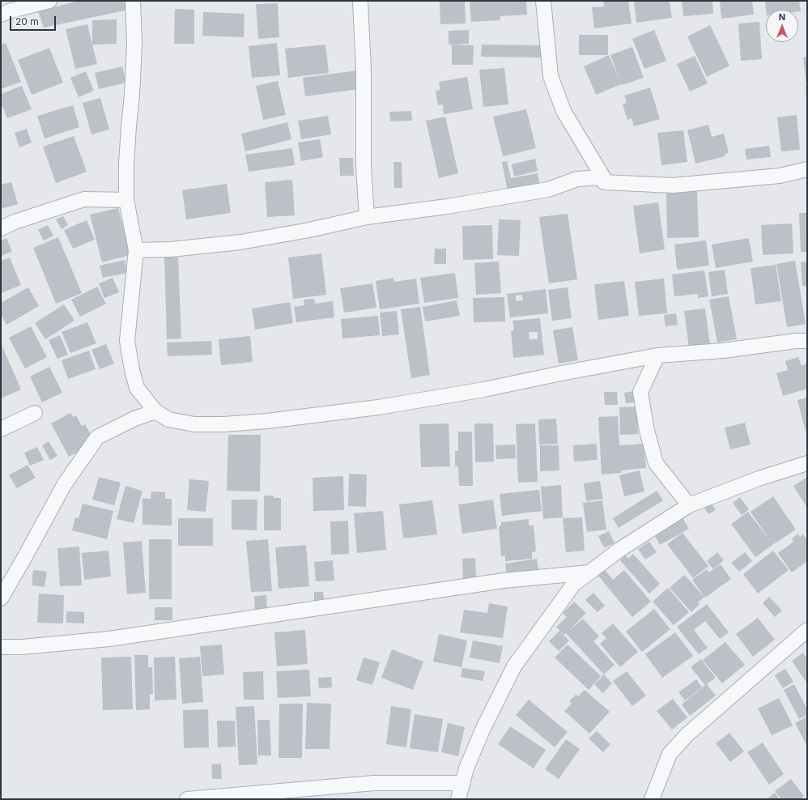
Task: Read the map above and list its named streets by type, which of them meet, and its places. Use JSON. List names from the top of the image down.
{
  "scale_bar": "20 m",
  "north": "top"
}
